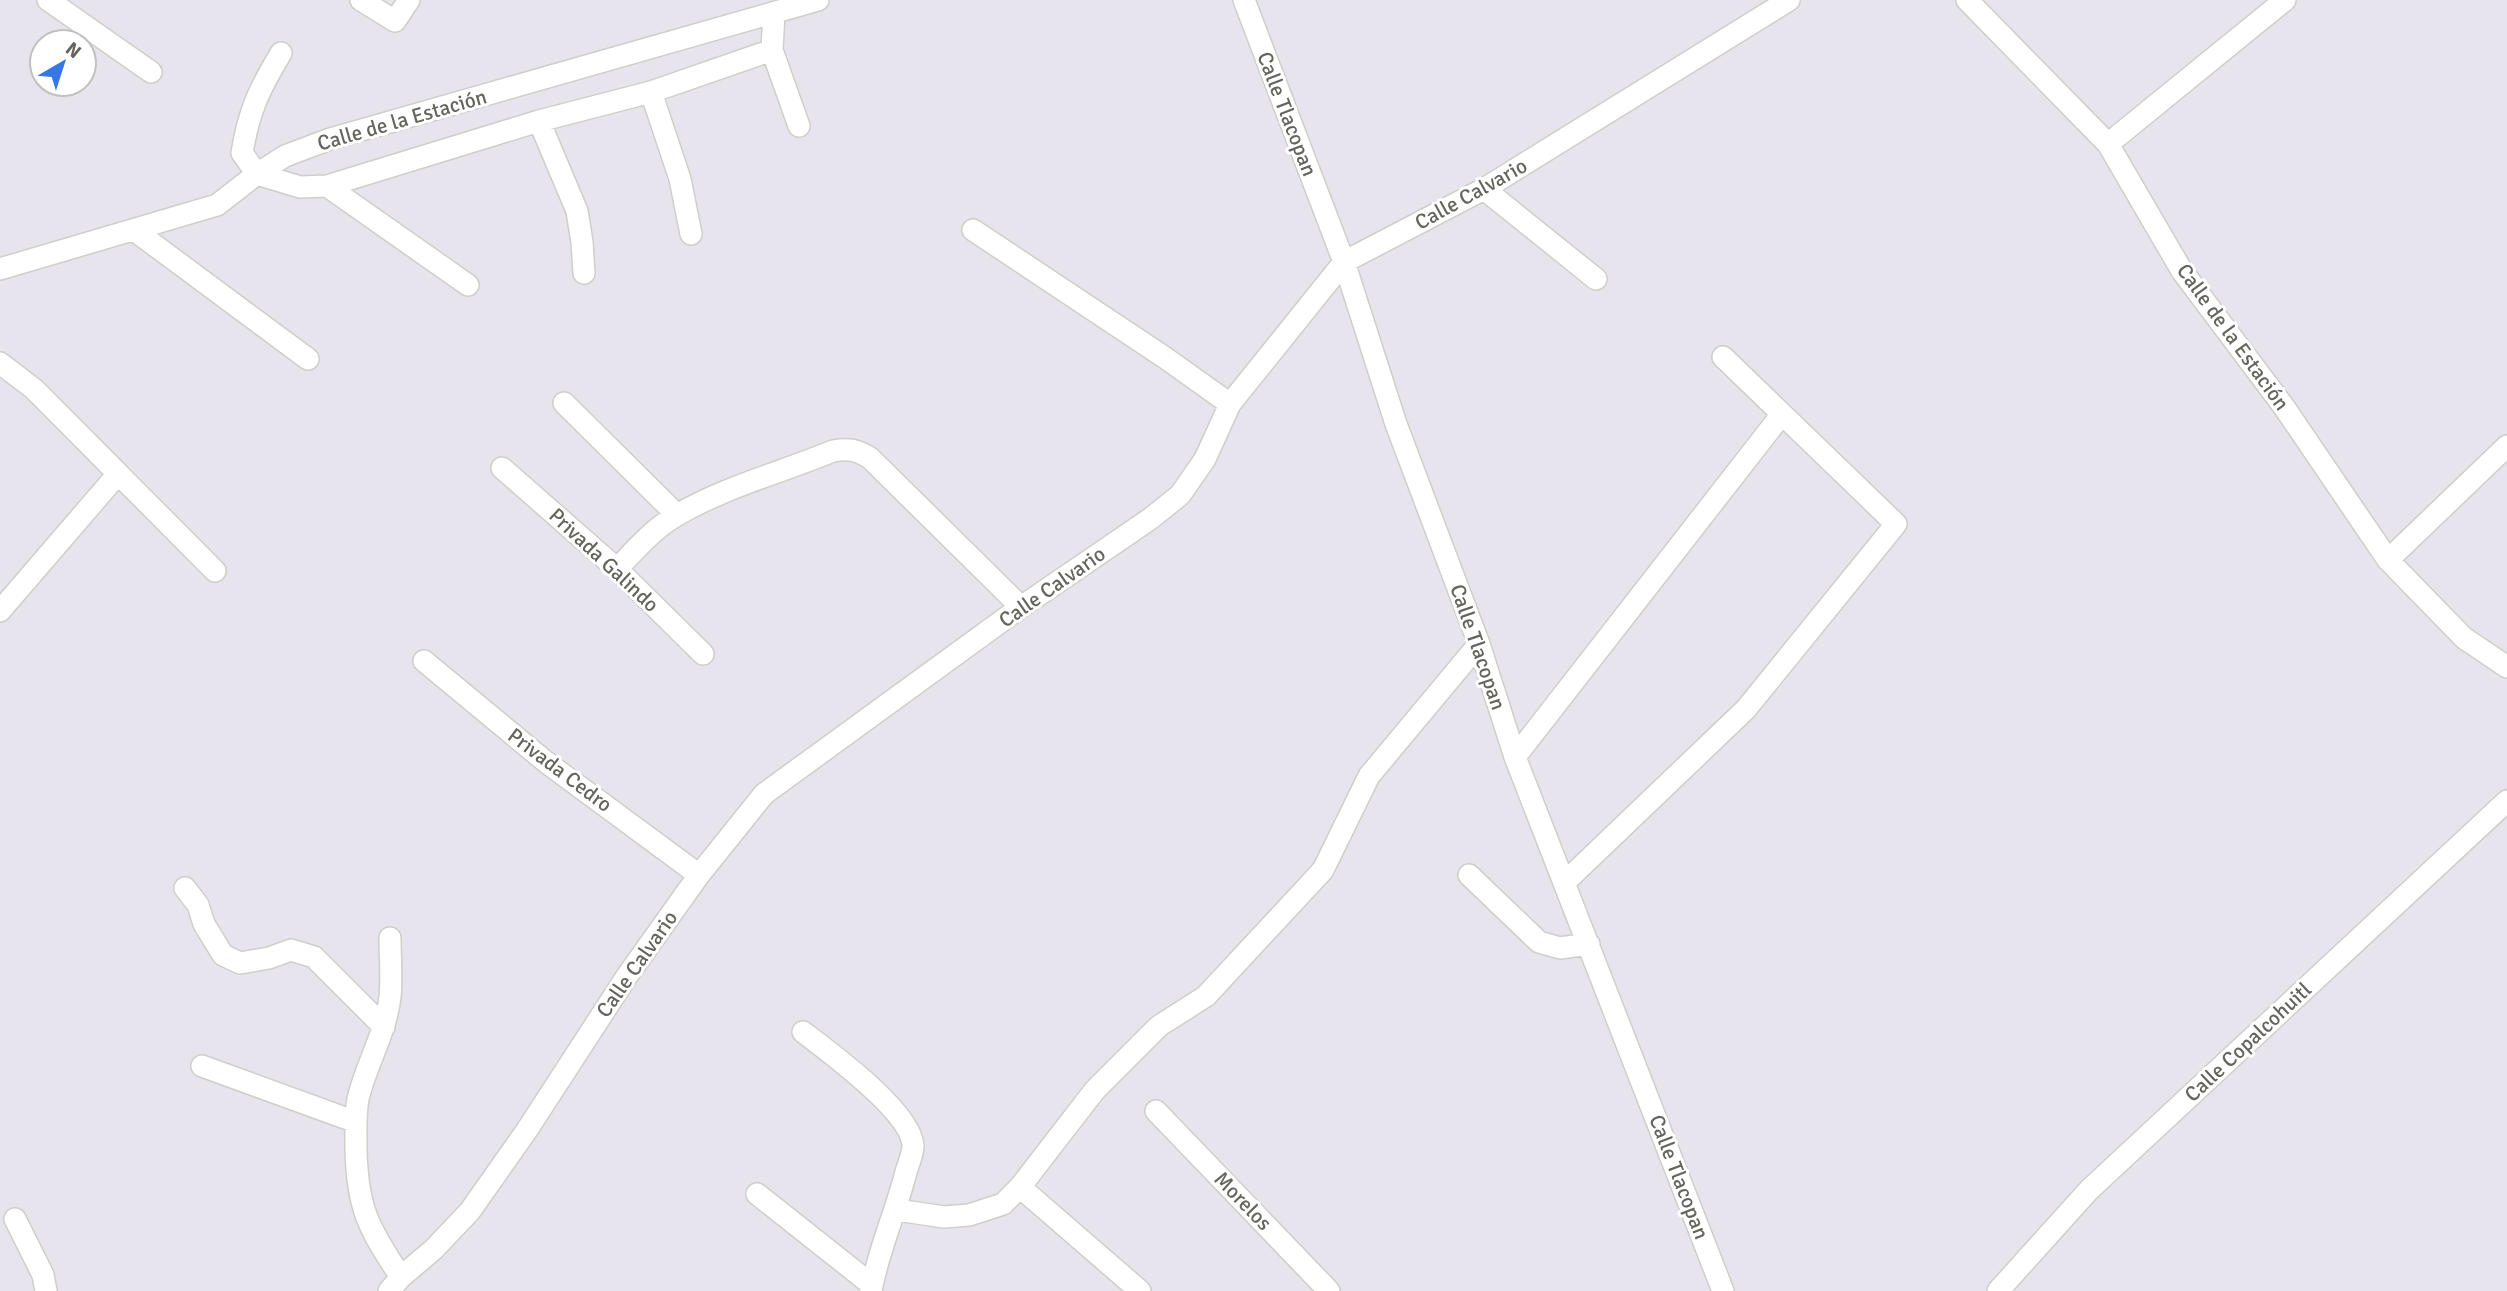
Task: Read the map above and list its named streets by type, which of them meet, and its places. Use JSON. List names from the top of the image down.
{
  "streets": {
    "street": [
      "Calle Tlacopan",
      "Calle de la Estación",
      "Calle Calvario",
      "Privada Galindo",
      "Privada Cedro",
      "Calle Copalcohuitl",
      "Morelos"
    ]
  },
  "crossings": [
    ["Calle Tlacopan", "Calle Calvario"],
    ["Calle Calvario", "Privada Cedro"]
  ],
  "north": "top right"
}
